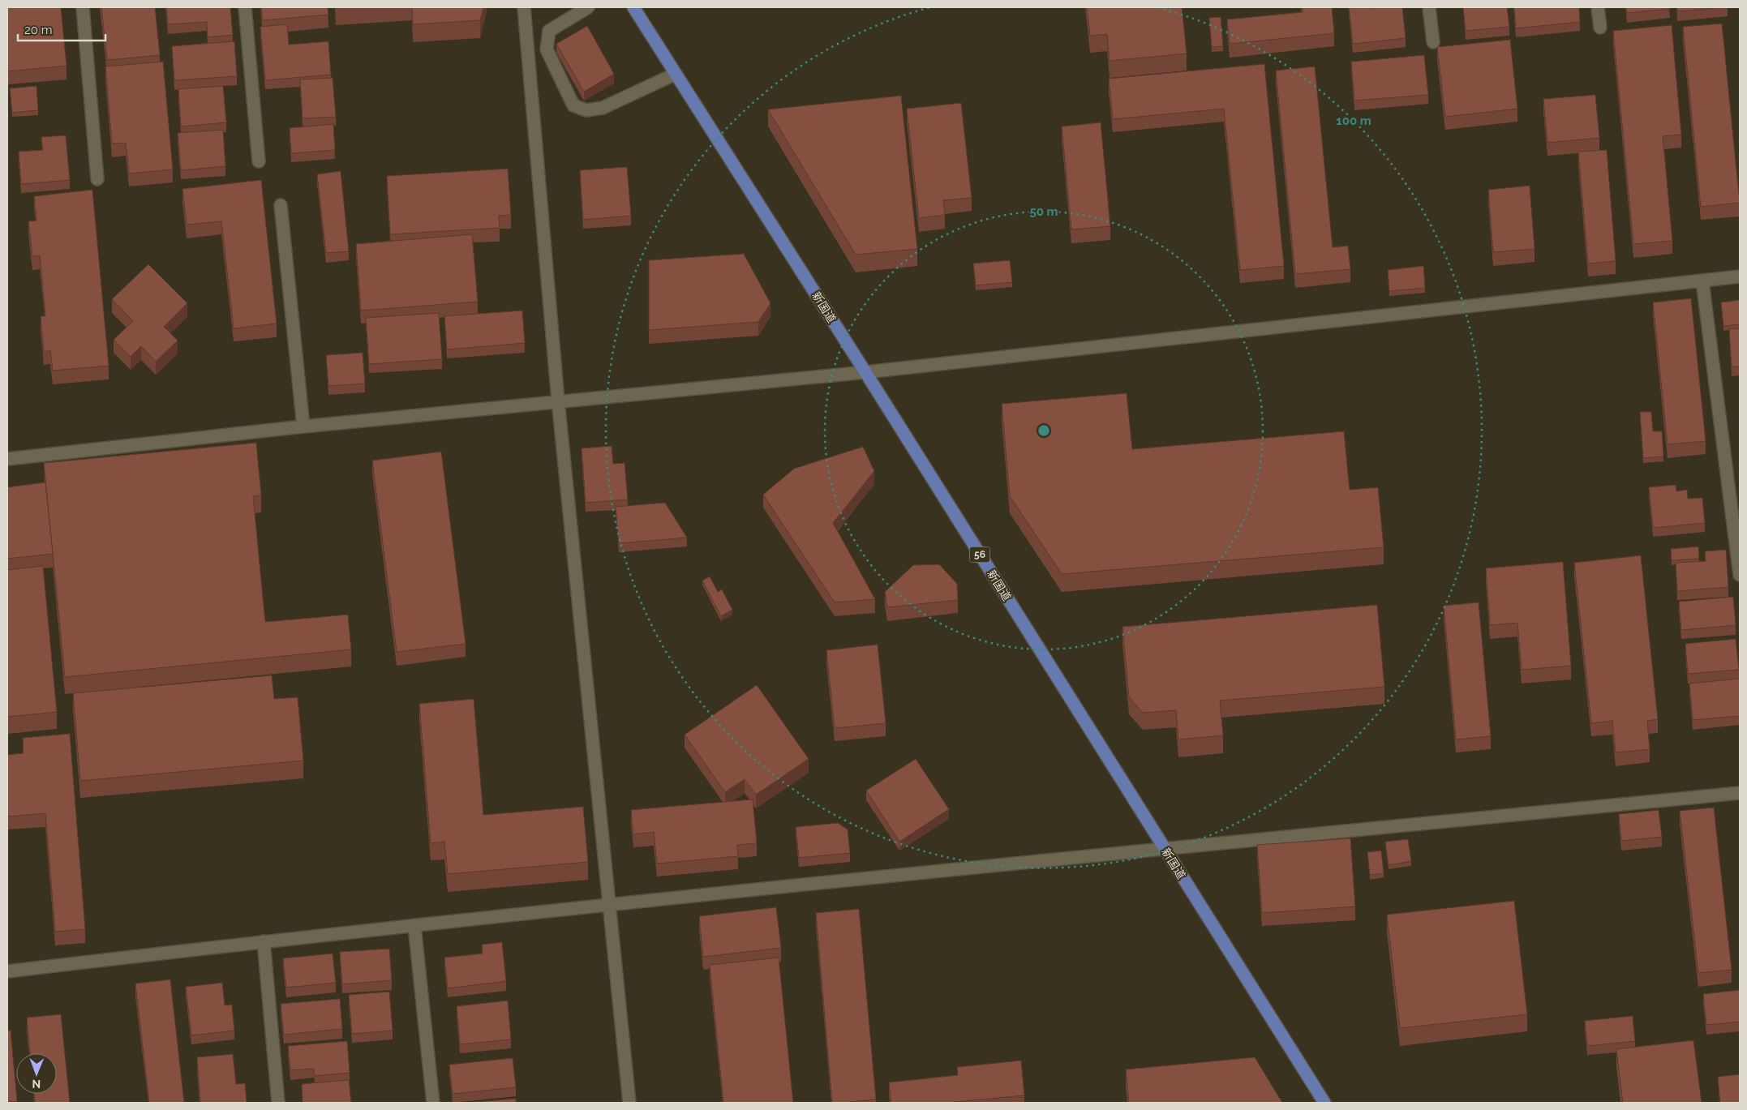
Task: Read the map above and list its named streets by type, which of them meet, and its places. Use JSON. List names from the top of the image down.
{
  "streets": {
    "main road": ["新国道", "56"]
  },
  "scale_bar": "20 m",
  "north": "bottom",
  "rings": ["100 m", "50 m"]
}
